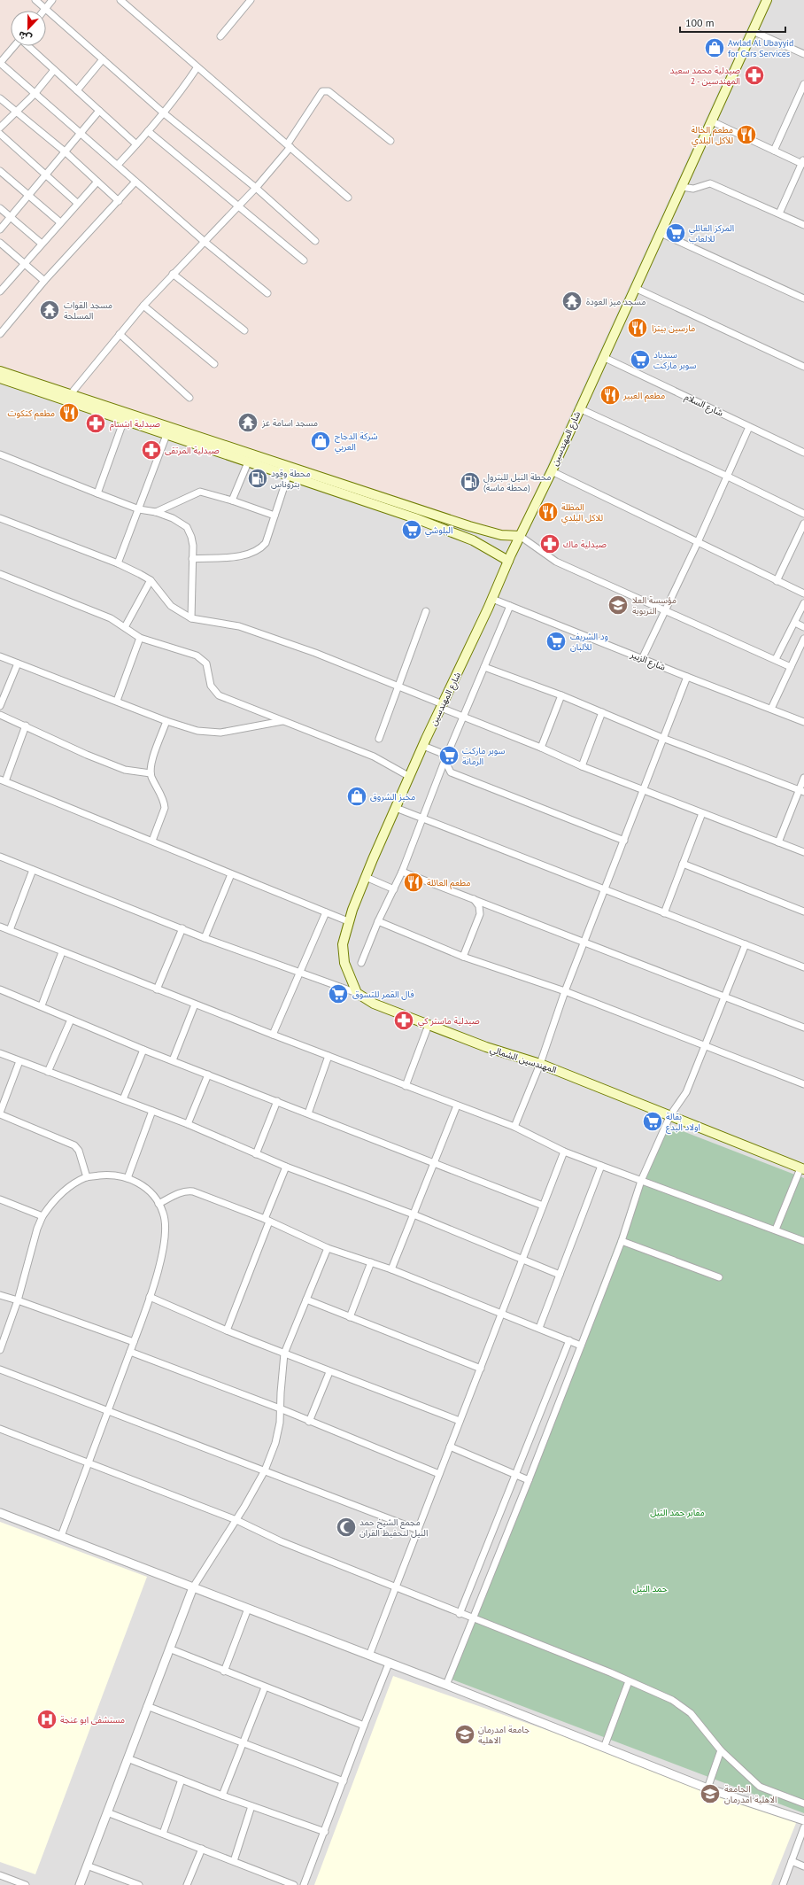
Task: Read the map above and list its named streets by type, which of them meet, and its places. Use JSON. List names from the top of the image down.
{
  "streets": {
    "main road": ["شارع المهندسين", "المهندسين الشمالي"],
    "street": ["شارع السلام", "شارع الزبير"]
  },
  "crossings": [
    ["شارع السلام", "شارع المهندسين"],
    ["شارع المهندسين", "شارع الزبير"]
  ],
  "parks": ["مقابر حمد النيل", "حمد النيل"],
  "places": {
    "shop": ["Awlad Al Ubayyid for Cars Services", "شركة الدجاج العربي", "مخبز الشروق"],
    "pharmacy": [
      "صيدلية محمد سعيد 2 - المهندسين",
      "صيدلية ابتسام",
      "صيدلية المرتقى",
      "صيدلية ماك",
      "صيدلية ماستر كي"
    ],
    "restaurant": [
      "مطعم الخالة للأكل البلدي",
      "مارسين بيتزا",
      "مطعم العبير",
      "مطعم كتكوت",
      "المظلة للاكل البلدي",
      "مطعم العائلة"
    ],
    "supermarket": [
      "المركز العائلي للالعاب",
      "سندباد سوبر ماركت",
      "البلوشي",
      "ود الشريف للألبان",
      "سوبر ماركت الرمانة",
      "فال القمر للتسوق",
      "بقالة اولاد البدع"
    ],
    "temple": ["مسجد ميز العودة", "مسجد القوات المسلحة", "مسجد اسامة عز"],
    "fuel station": ["محطة وقود بتروناس", "محطة النيل للبترول (محطة ماسة)"],
    "school or university": ["مؤسسة العلا التربوية", "جامعة امدرمان الاهلية", "الجامعة الاهلية امدرمان"],
    "mosque": ["مجمع الشيخ حمد النيل لتحفيظ القران"],
    "hospital": ["مستشفى ابو عنجة"]
  },
  "scale_bar": "100 m",
  "north": "bottom"
}
